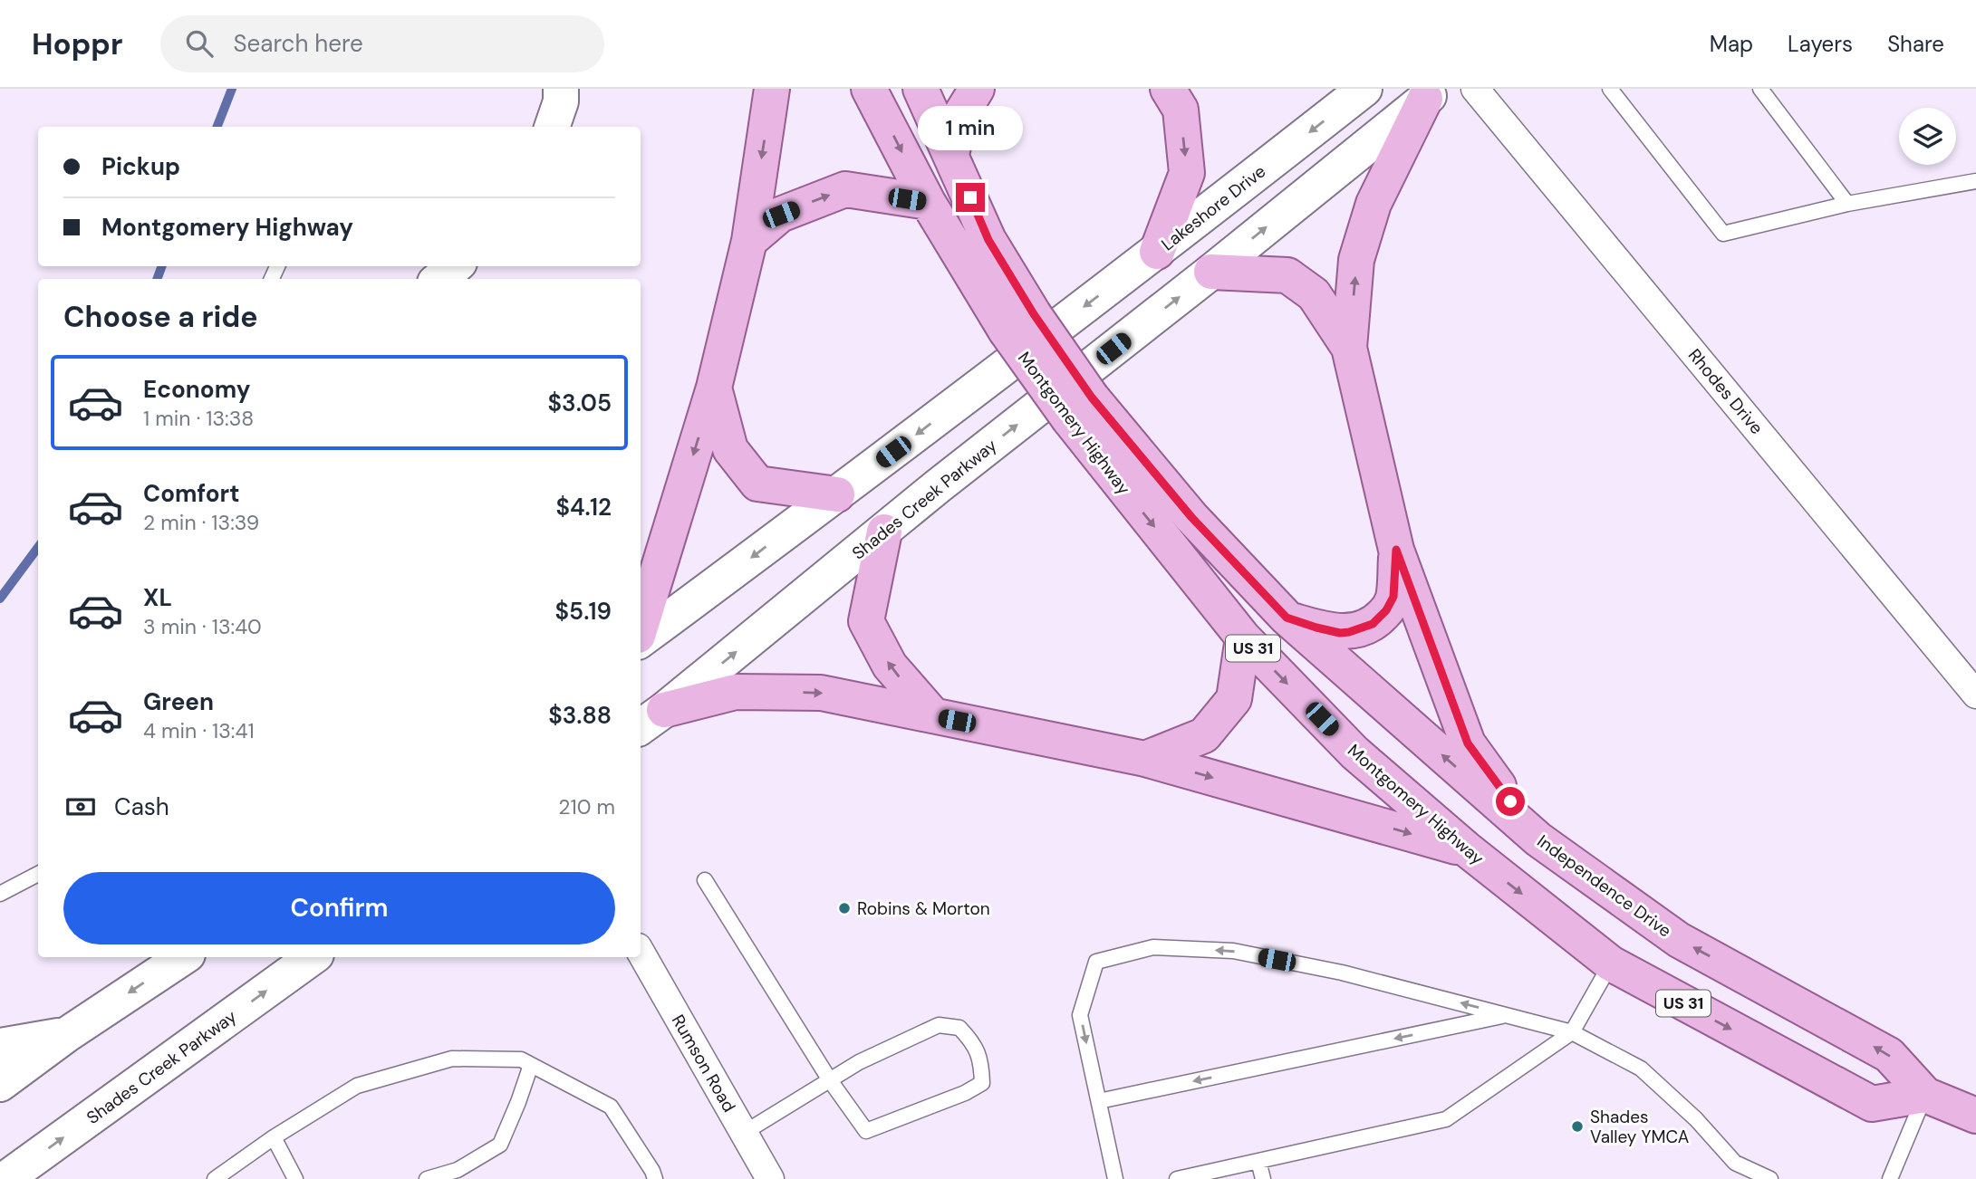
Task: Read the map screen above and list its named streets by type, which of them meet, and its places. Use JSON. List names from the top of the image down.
{
  "streets": {
    "main road": [
      "Lakeshore Drive",
      "Montgomery Highway",
      "Shades Creek Parkway",
      "US 31",
      "Independence Drive"
    ],
    "street": ["Rhodes Drive", "Rumson Road"]
  },
  "crossings": [
    ["Lakeshore Drive", "Montgomery Highway"],
    ["Montgomery Highway", "Independence Drive"]
  ],
  "places": ["Robins & Morton", "Shades Valley YMCA"],
  "page": {
    "header": "Hoppr",
    "search": "Search here",
    "nav": ["Map", "Layers", "Share"],
    "bubble": "1 min",
    "banner": ["Pickup", "Montgomery Highway"],
    "heading": "Choose a ride",
    "list": [
      {
        "name": "Economy",
        "note": "1 min · 13:38",
        "value": "$3.05"
      },
      {
        "name": "Comfort",
        "note": "2 min · 13:39",
        "value": "$4.12"
      },
      {
        "name": "XL",
        "note": "3 min · 13:40",
        "value": "$5.19"
      },
      {
        "name": "Green",
        "note": "4 min · 13:41",
        "value": "$3.88"
      }
    ],
    "pay": ["Cash", "210 m"],
    "buttons": "Confirm"
  }
}
